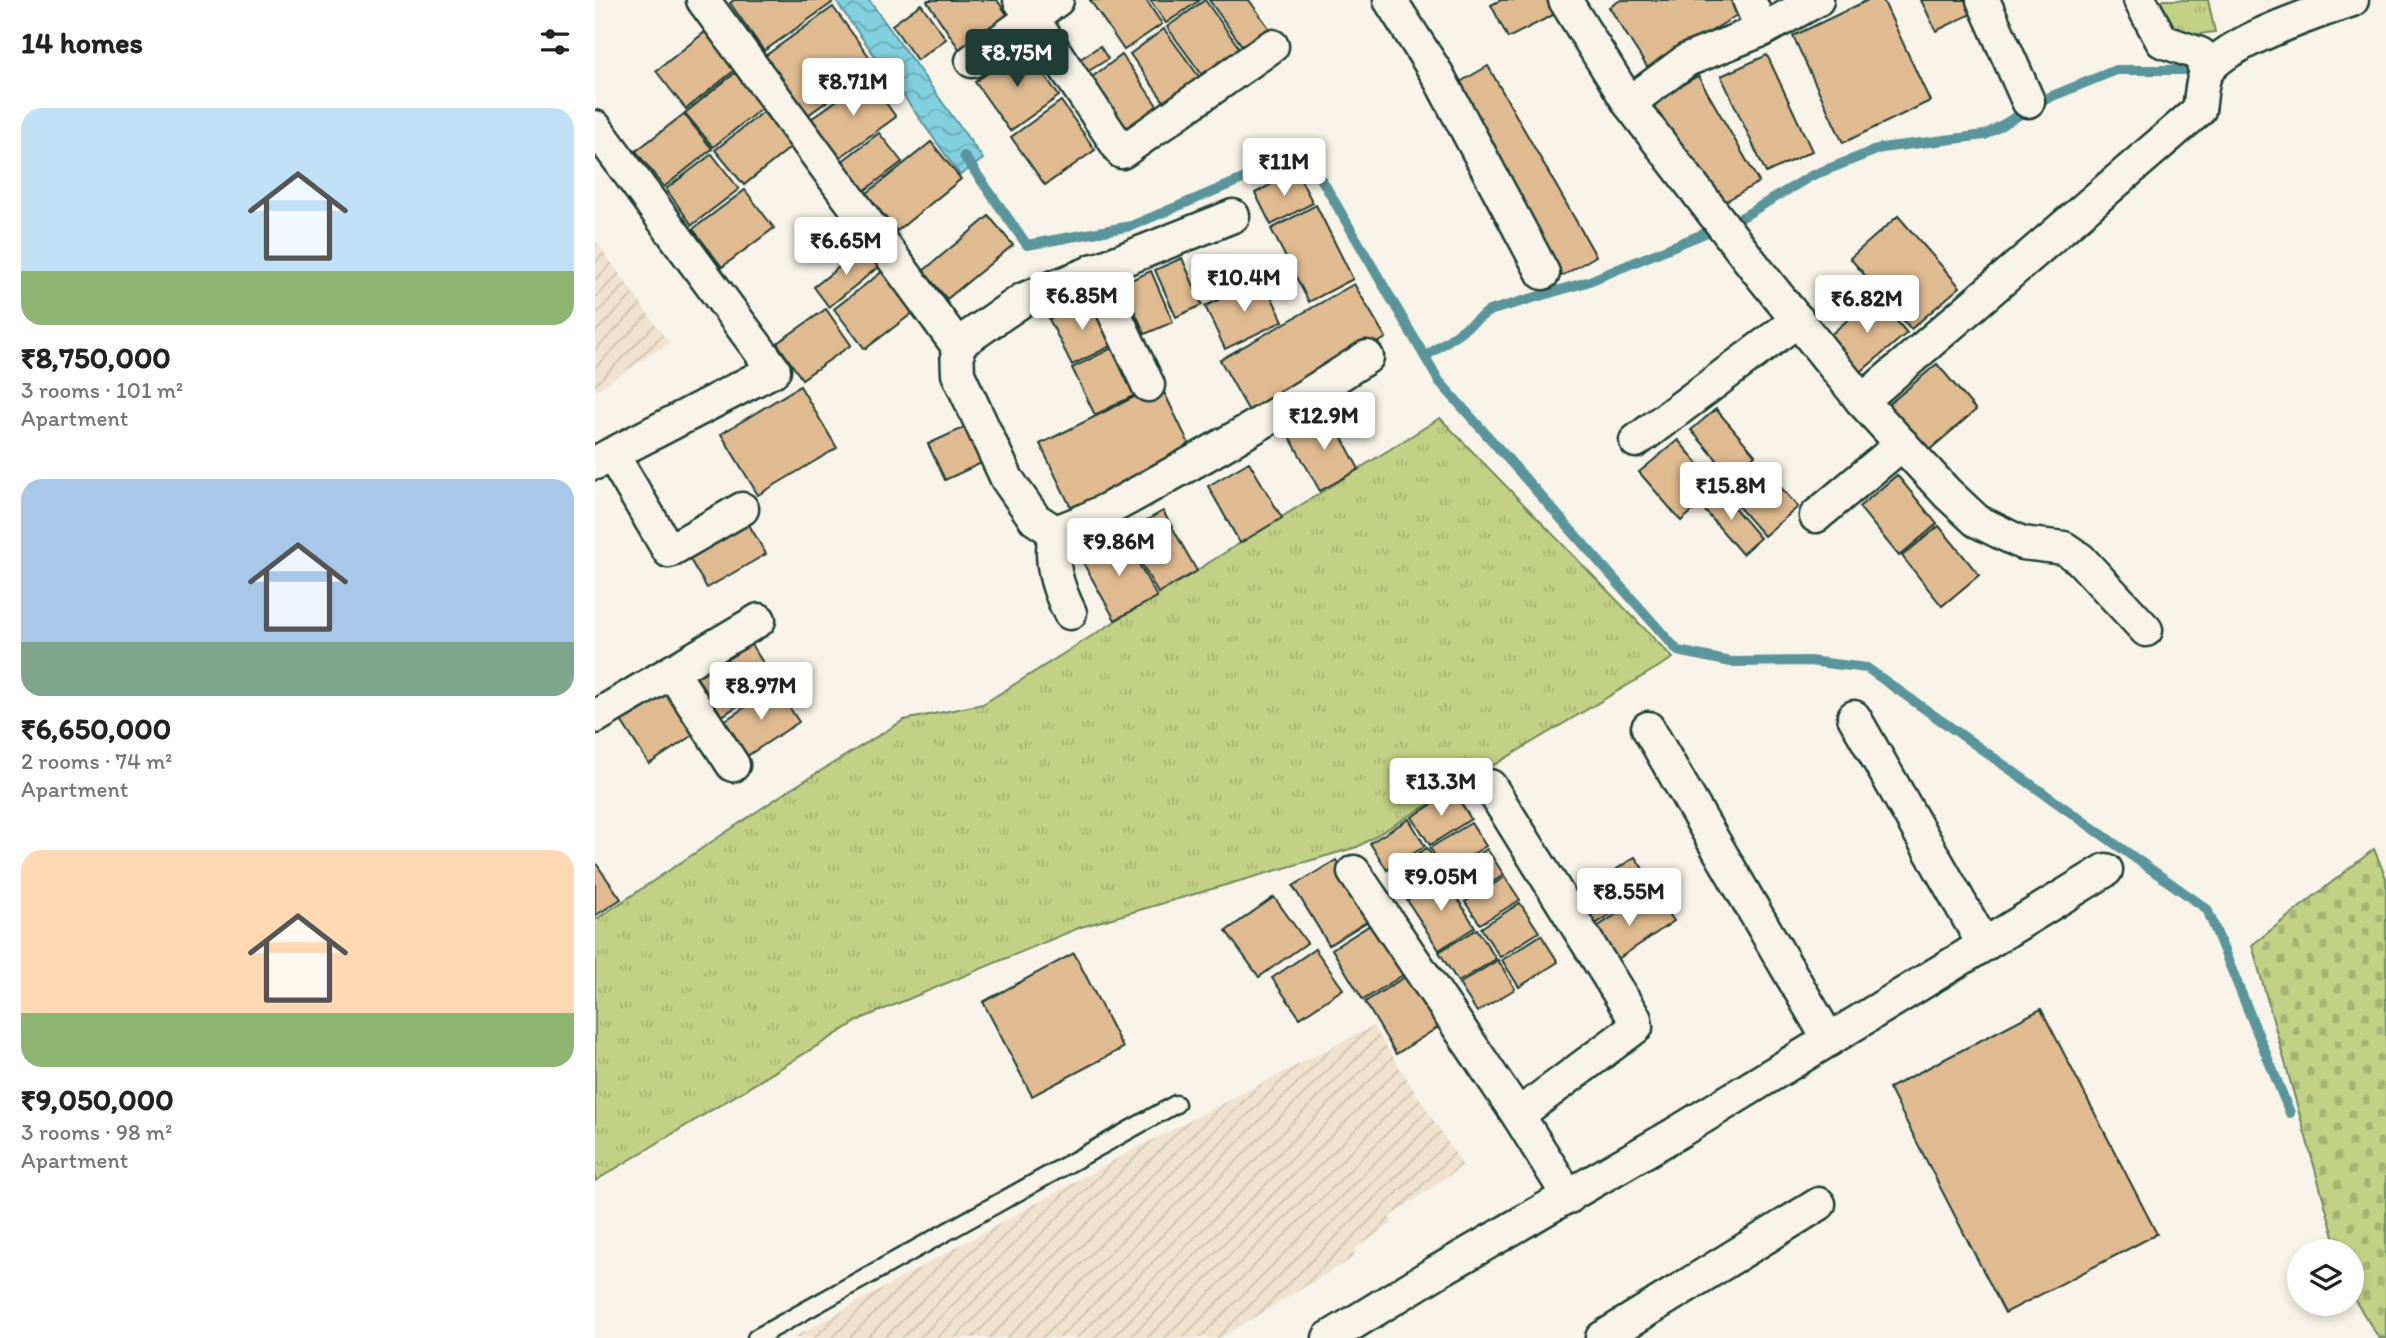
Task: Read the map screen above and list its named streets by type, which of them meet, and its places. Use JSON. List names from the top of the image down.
{
  "page": {
    "heading": "14 homes",
    "price": [
      "₹8.75M",
      "₹8.71M",
      "₹11M",
      "₹6.65M",
      "₹10.4M",
      "₹6.85M",
      "₹6.82M",
      "₹12.9M",
      "₹15.8M",
      "₹9.86M",
      "₹8.97M",
      "₹13.3M",
      "₹9.05M",
      "₹8.55M"
    ],
    "list": [
      {
        "name": "₹8,750,000",
        "note": "3 rooms · 101 m² · Apartment"
      },
      {
        "name": "₹6,650,000",
        "note": "2 rooms · 74 m² · Apartment"
      },
      {
        "name": "₹9,050,000",
        "note": "3 rooms · 98 m² · Apartment"
      }
    ]
  }
}
